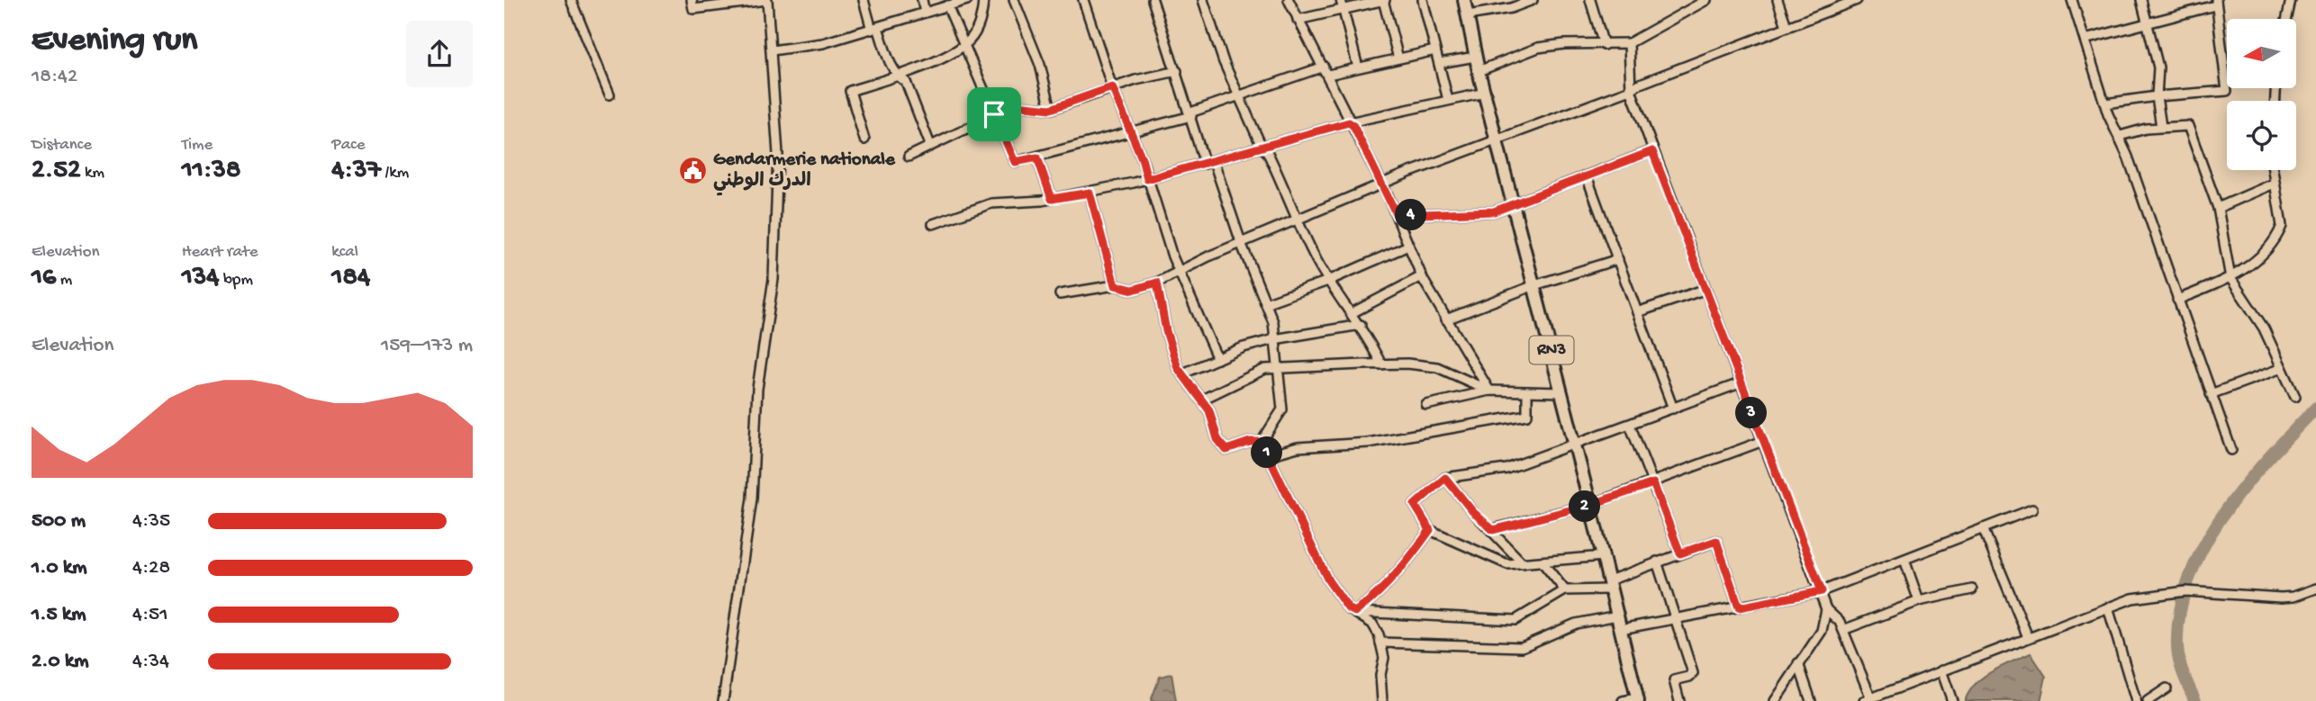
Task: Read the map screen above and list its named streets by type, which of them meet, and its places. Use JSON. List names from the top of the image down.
{
  "streets": {
    "highway": ["RN3"]
  },
  "places": {
    "public building": ["Gendarmerie nationale الدرك الوطني"]
  },
  "north": "left",
  "page": {
    "heading": ["Evening run", "18:42"],
    "stats": [
      ["Distance", "2.52 km"],
      ["Time", "11:38"],
      ["Pace", "4:37 /km"],
      ["Elevation", "16 m"],
      ["Heart rate", "134 bpm"],
      ["kcal", "184"]
    ],
    "pins": [
      "4",
      "3",
      "1",
      "2"
    ],
    "chart": ["Elevation", "159–173 m"],
    "list": [
      {
        "name": "500 m",
        "note": "4:35"
      },
      {
        "name": "1.0 km",
        "note": "4:28"
      },
      {
        "name": "1.5 km",
        "note": "4:51"
      },
      {
        "name": "2.0 km",
        "note": "4:34"
      }
    ]
  }
}
